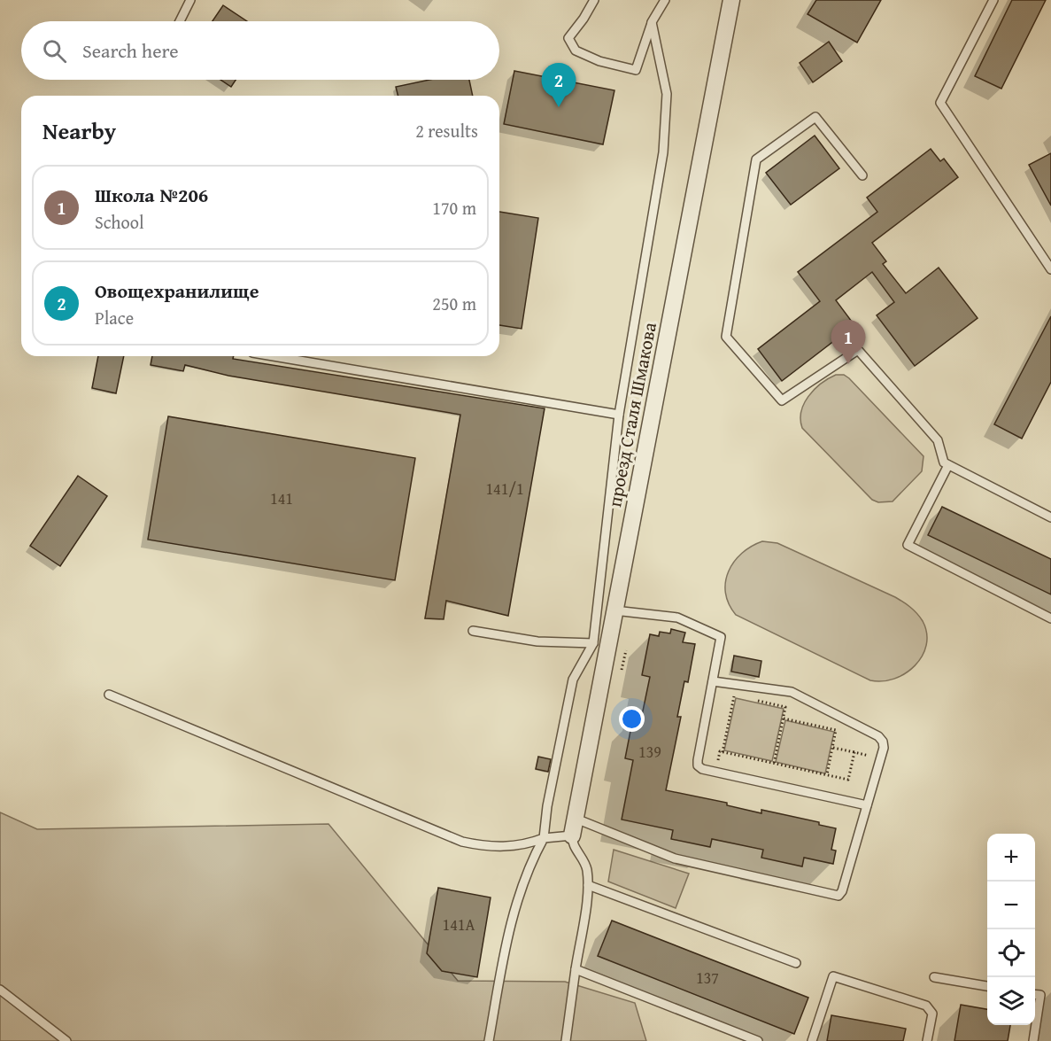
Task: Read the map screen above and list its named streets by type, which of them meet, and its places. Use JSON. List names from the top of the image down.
{
  "streets": {
    "street": ["проезд Сталя Шмакова"]
  },
  "house_numbers": [
    "141/1",
    "141",
    "139",
    "141А",
    "137"
  ],
  "page": {
    "search": "Search here",
    "pins": ["2", "1"],
    "heading": ["Nearby", "2 results"],
    "list": [
      {
        "mark": "1",
        "name": "Школа №206",
        "note": "School",
        "value": "170 m"
      },
      {
        "mark": "2",
        "name": "Овощехранилище",
        "note": "Place",
        "value": "250 m"
      }
    ],
    "map_buttons": ["+", "−"]
  }
}
